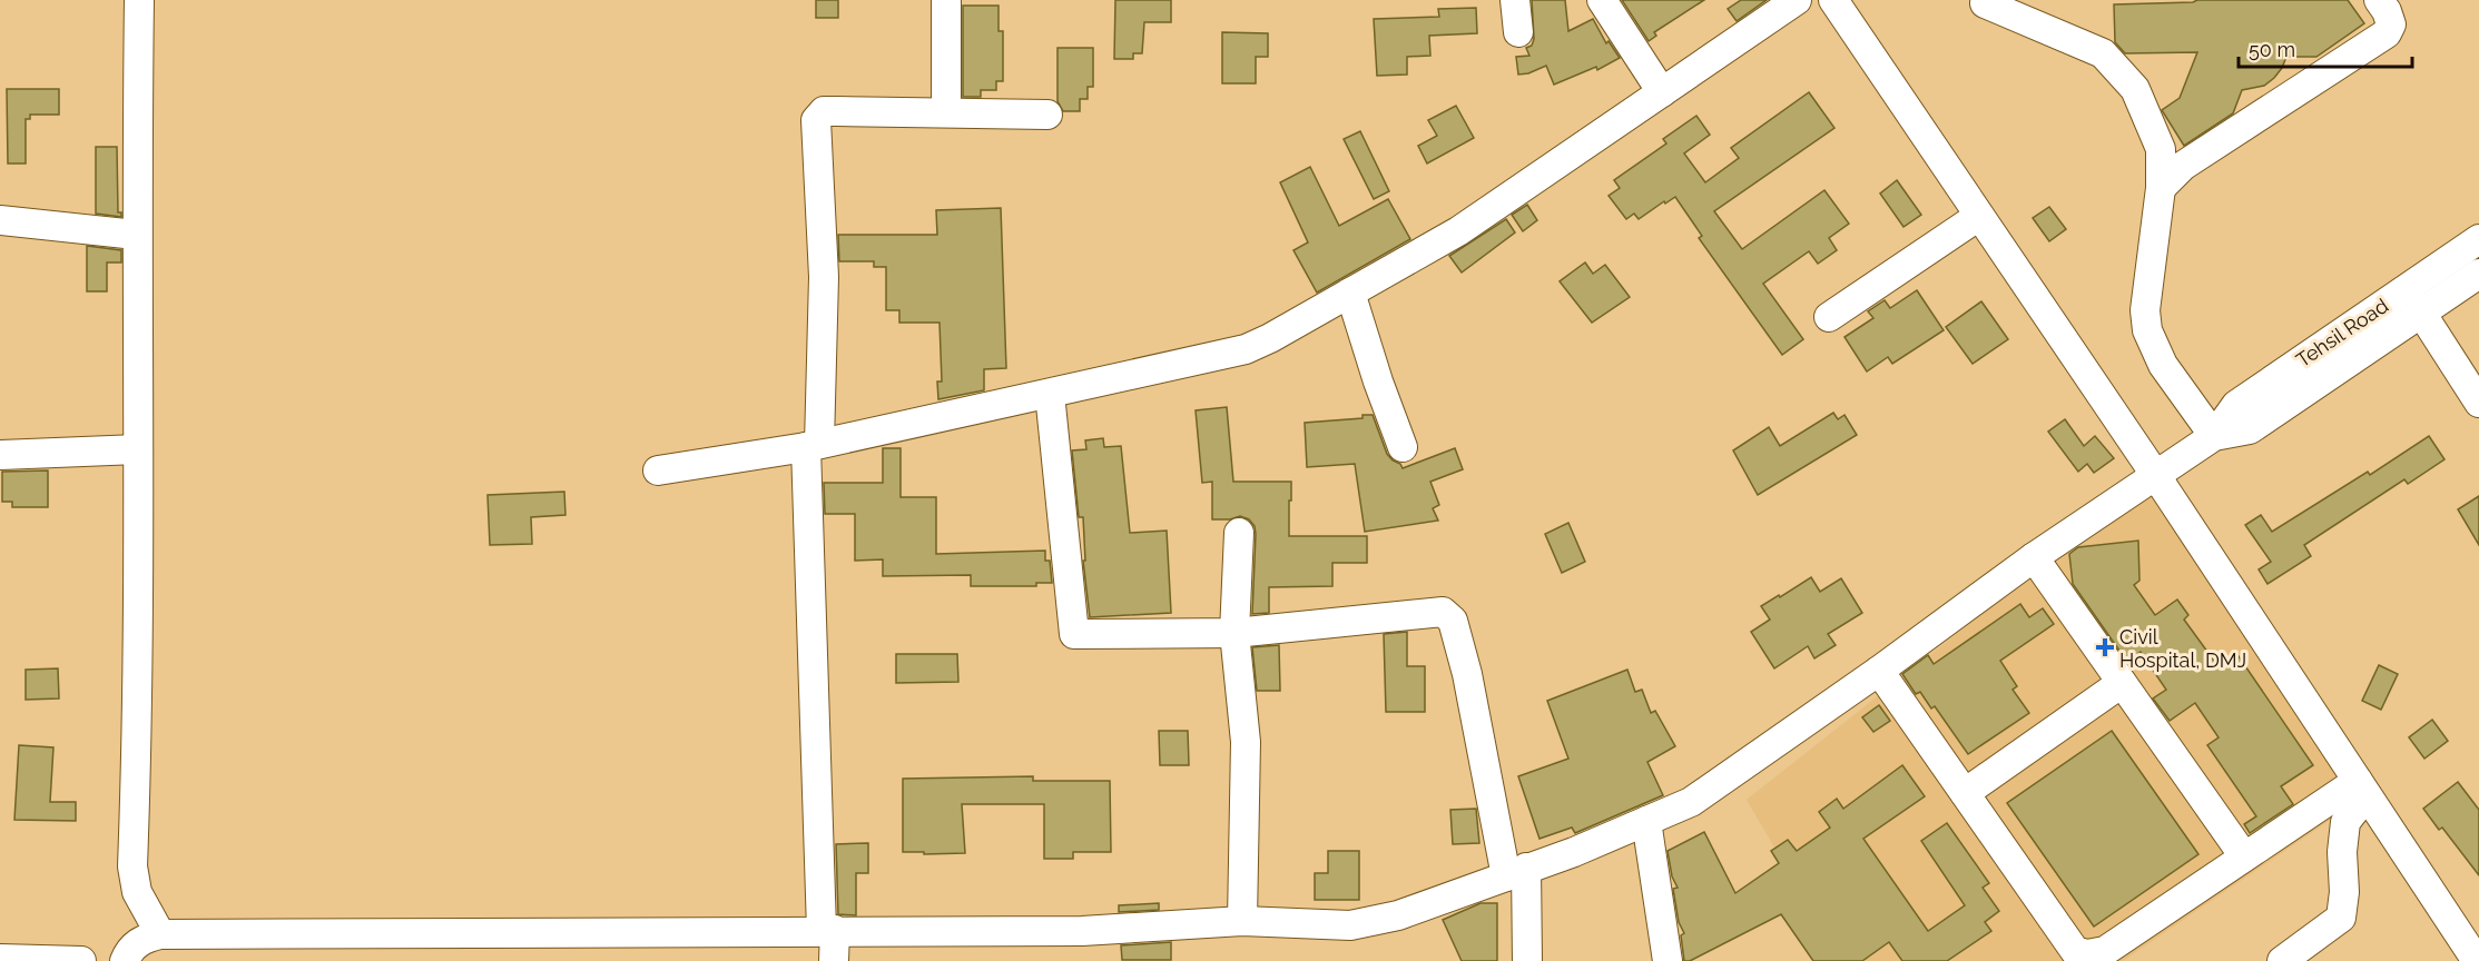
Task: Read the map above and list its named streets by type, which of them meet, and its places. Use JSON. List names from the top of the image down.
{
  "streets": {
    "street": ["Tehsil Road"]
  },
  "places": {
    "health": ["Civil Hospital, DMJ"]
  },
  "scale_bar": "50 m"
}
